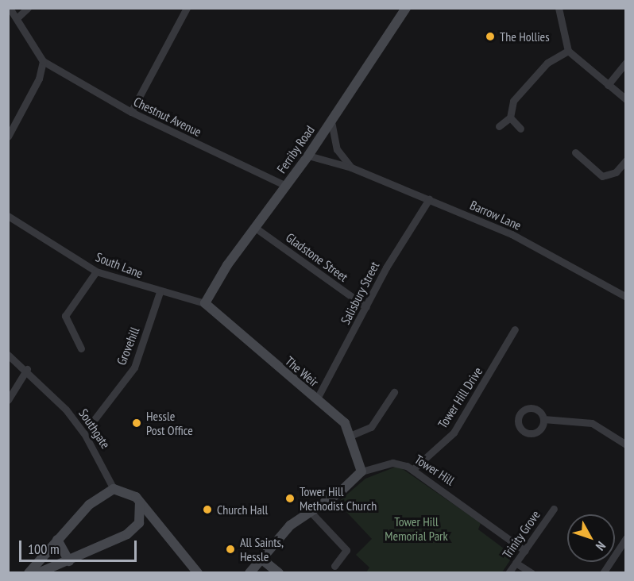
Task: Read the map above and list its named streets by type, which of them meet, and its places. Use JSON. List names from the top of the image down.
{
  "streets": {
    "street": [
      "Chestnut Avenue",
      "Ferriby Road",
      "Barrow Lane",
      "Gladstone Street",
      "South Lane",
      "Salisbury Street",
      "Grovehill",
      "The Weir",
      "Tower Hill Drive",
      "Southgate",
      "Tower Hill",
      "Trinity Grove"
    ]
  },
  "crossings": [
    ["Chestnut Avenue", "Ferriby Road"],
    ["Ferriby Road", "Barrow Lane"],
    ["Ferriby Road", "Gladstone Street"],
    ["Ferriby Road", "South Lane"],
    ["Ferriby Road", "The Weir"],
    ["Barrow Lane", "Salisbury Street"],
    ["Gladstone Street", "Salisbury Street"],
    ["South Lane", "Grovehill"],
    ["South Lane", "The Weir"],
    ["Salisbury Street", "The Weir"],
    ["The Weir", "Tower Hill"],
    ["Tower Hill Drive", "Tower Hill"],
    ["Tower Hill", "Trinity Grove"]
  ],
  "parks": ["Tower Hill Memorial Park"],
  "places": [
    "The Hollies",
    "Hessle Post Office",
    "Tower Hill Methodist Church",
    "Church Hall",
    "All Saints, Hessle"
  ],
  "scale_bar": "100 m",
  "north": "bottom right"
}
